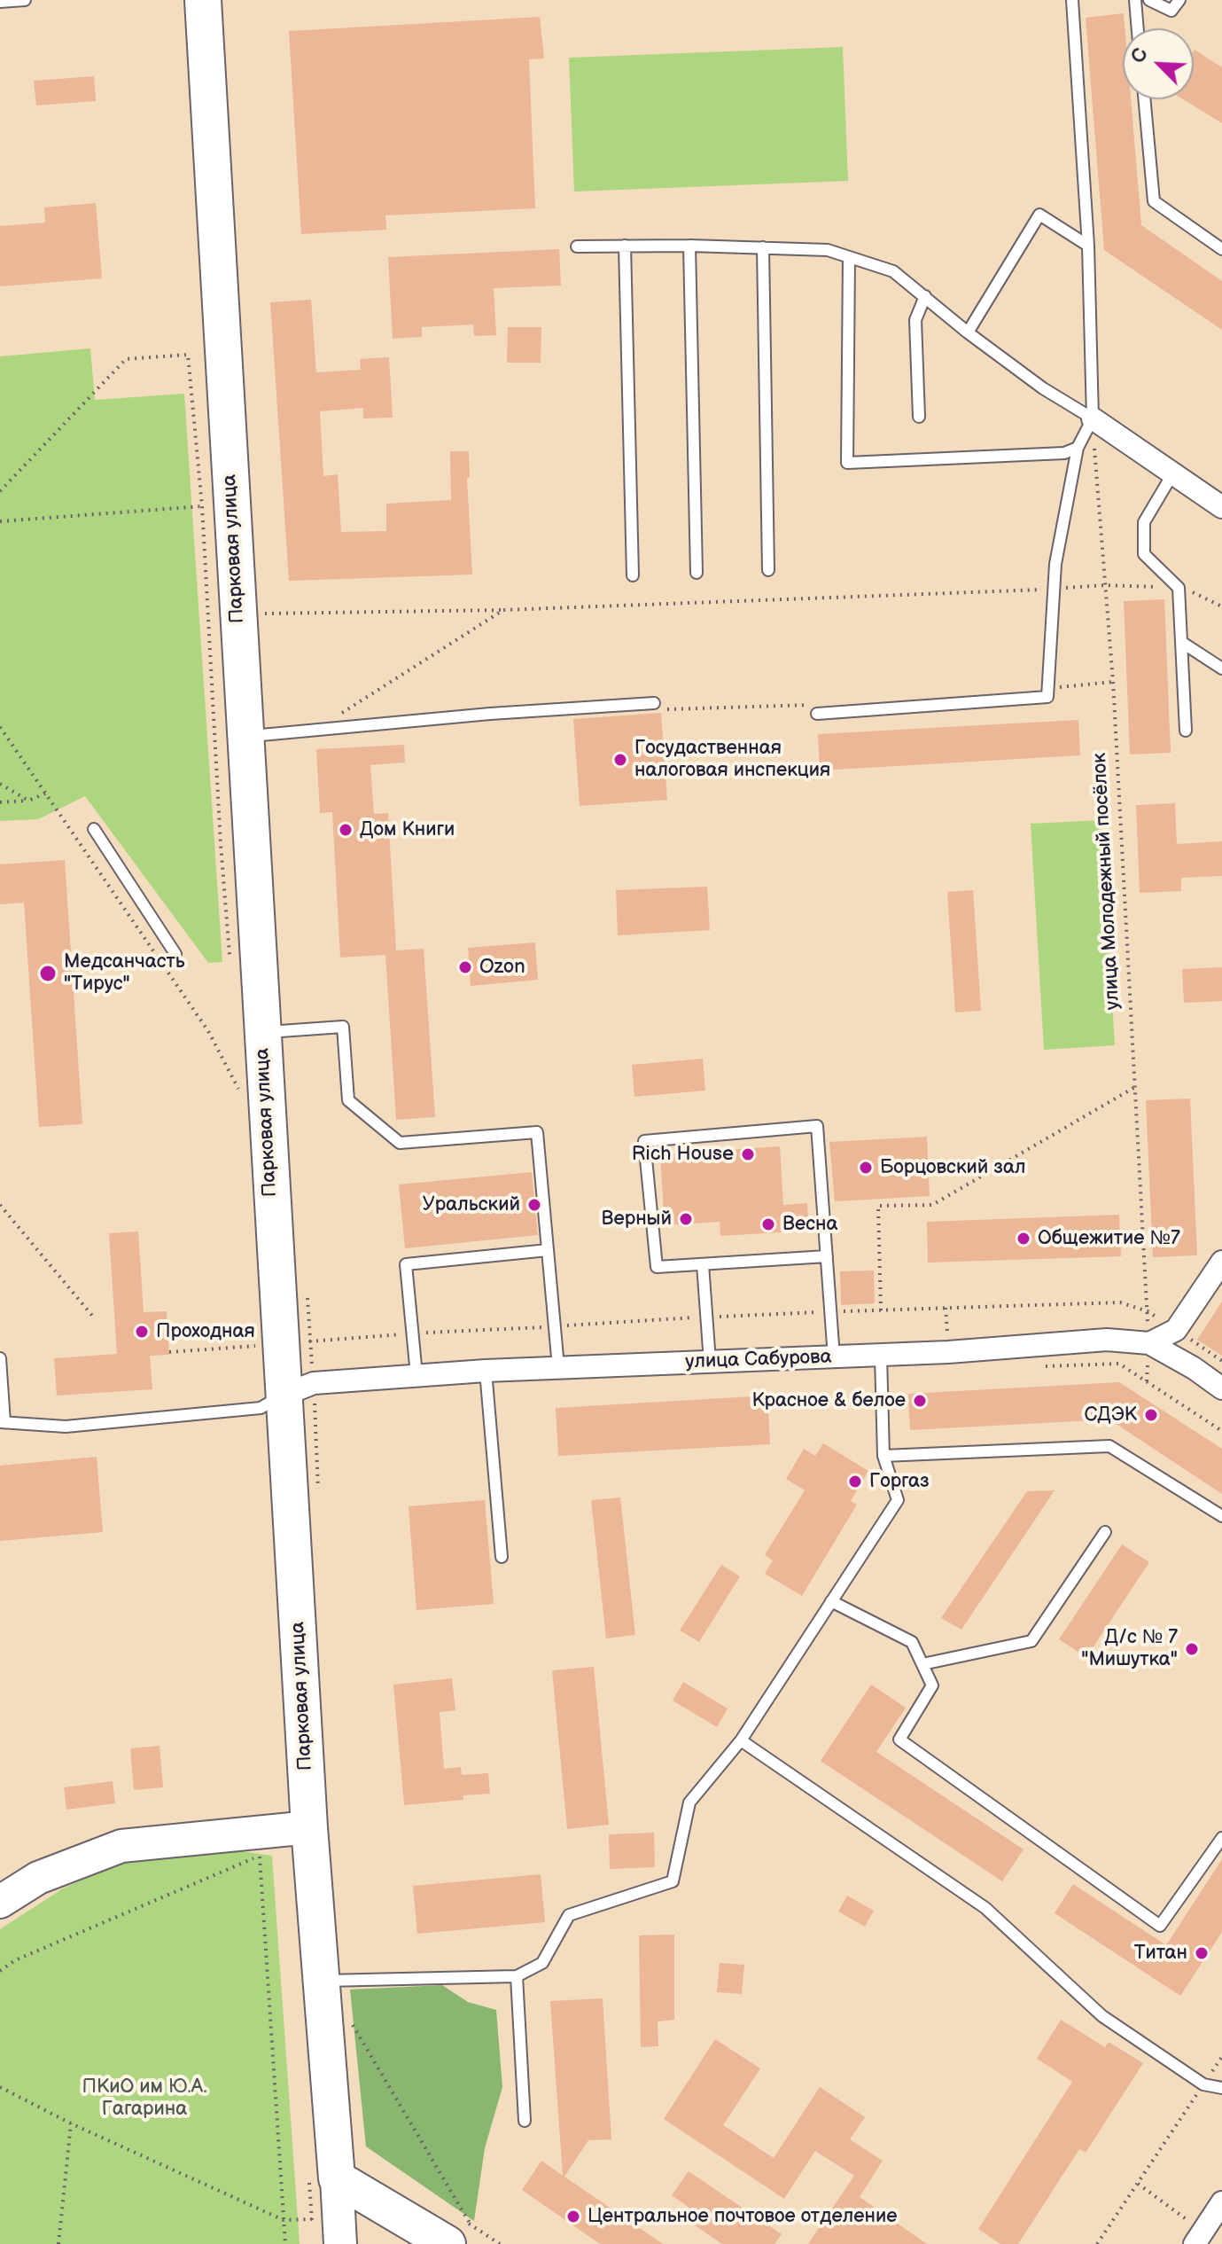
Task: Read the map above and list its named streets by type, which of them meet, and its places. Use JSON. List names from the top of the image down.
{
  "streets": {
    "main road": ["Парковая улица"],
    "street": ["улица Сабурова"],
    "path": ["улица Молодежный посёлок"]
  },
  "crossings": [
    ["Парковая улица", "улица Сабурова"],
    ["улица Молодежный посёлок", "улица Сабурова"]
  ],
  "parks": ["ПКиО им Ю.А. Гагарина"],
  "places": [
    "Госудаственная налоговая инспекция",
    "Дом Книги",
    "Ozon",
    "Медсанчасть \"Тирус\"",
    "Rich House",
    "Борцовский зал",
    "Уральский",
    "Верный",
    "Весна",
    "Общежитие №7",
    "Проходная",
    "Красное & белое",
    "СДЭК",
    "Горгаз",
    "Д/с № 7 \"Мишутка\"",
    "Титан",
    "Центральное почтовое отделение"
  ],
  "north": "top left"
}
